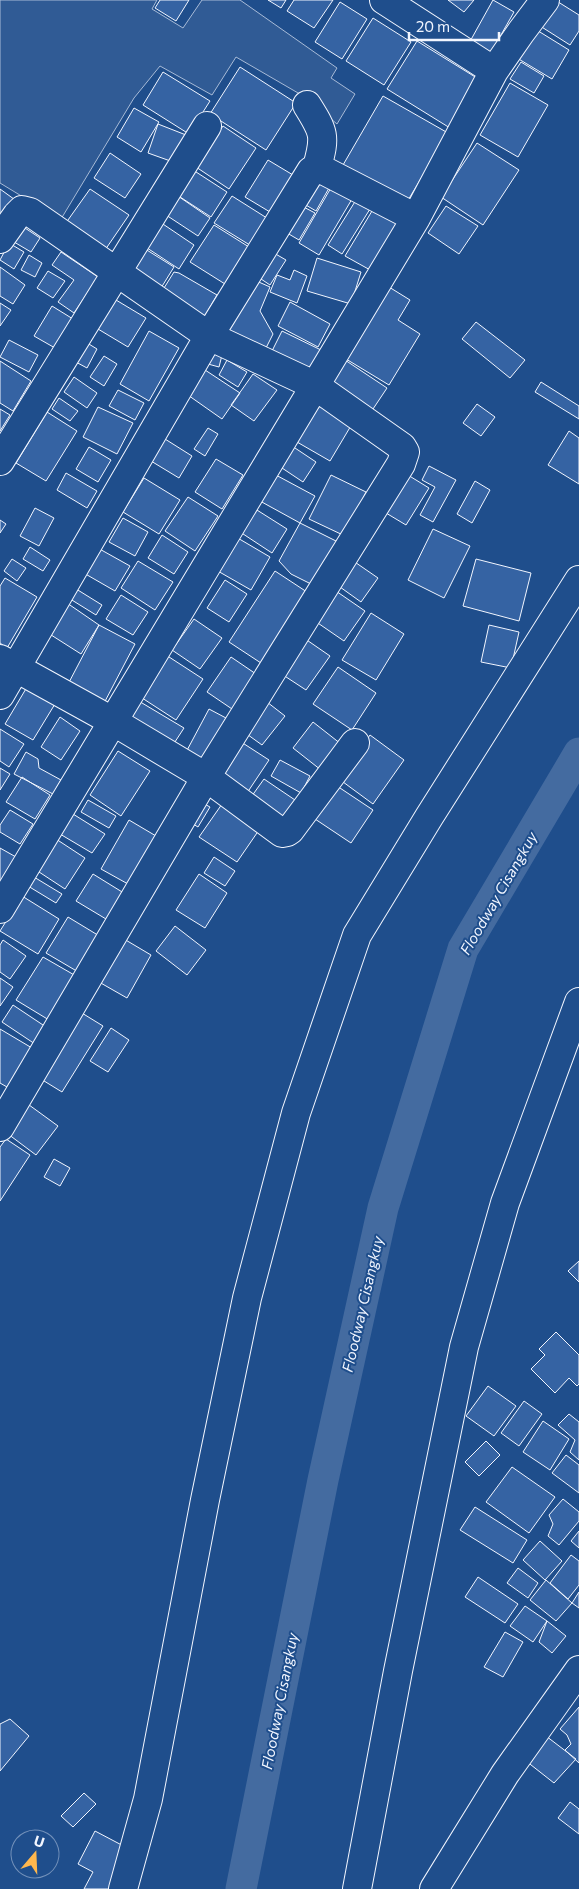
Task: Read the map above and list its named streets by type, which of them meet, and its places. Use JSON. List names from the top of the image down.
{
  "water": ["Floodway Cisangkuy"],
  "scale_bar": "20 m",
  "north": "top"
}
